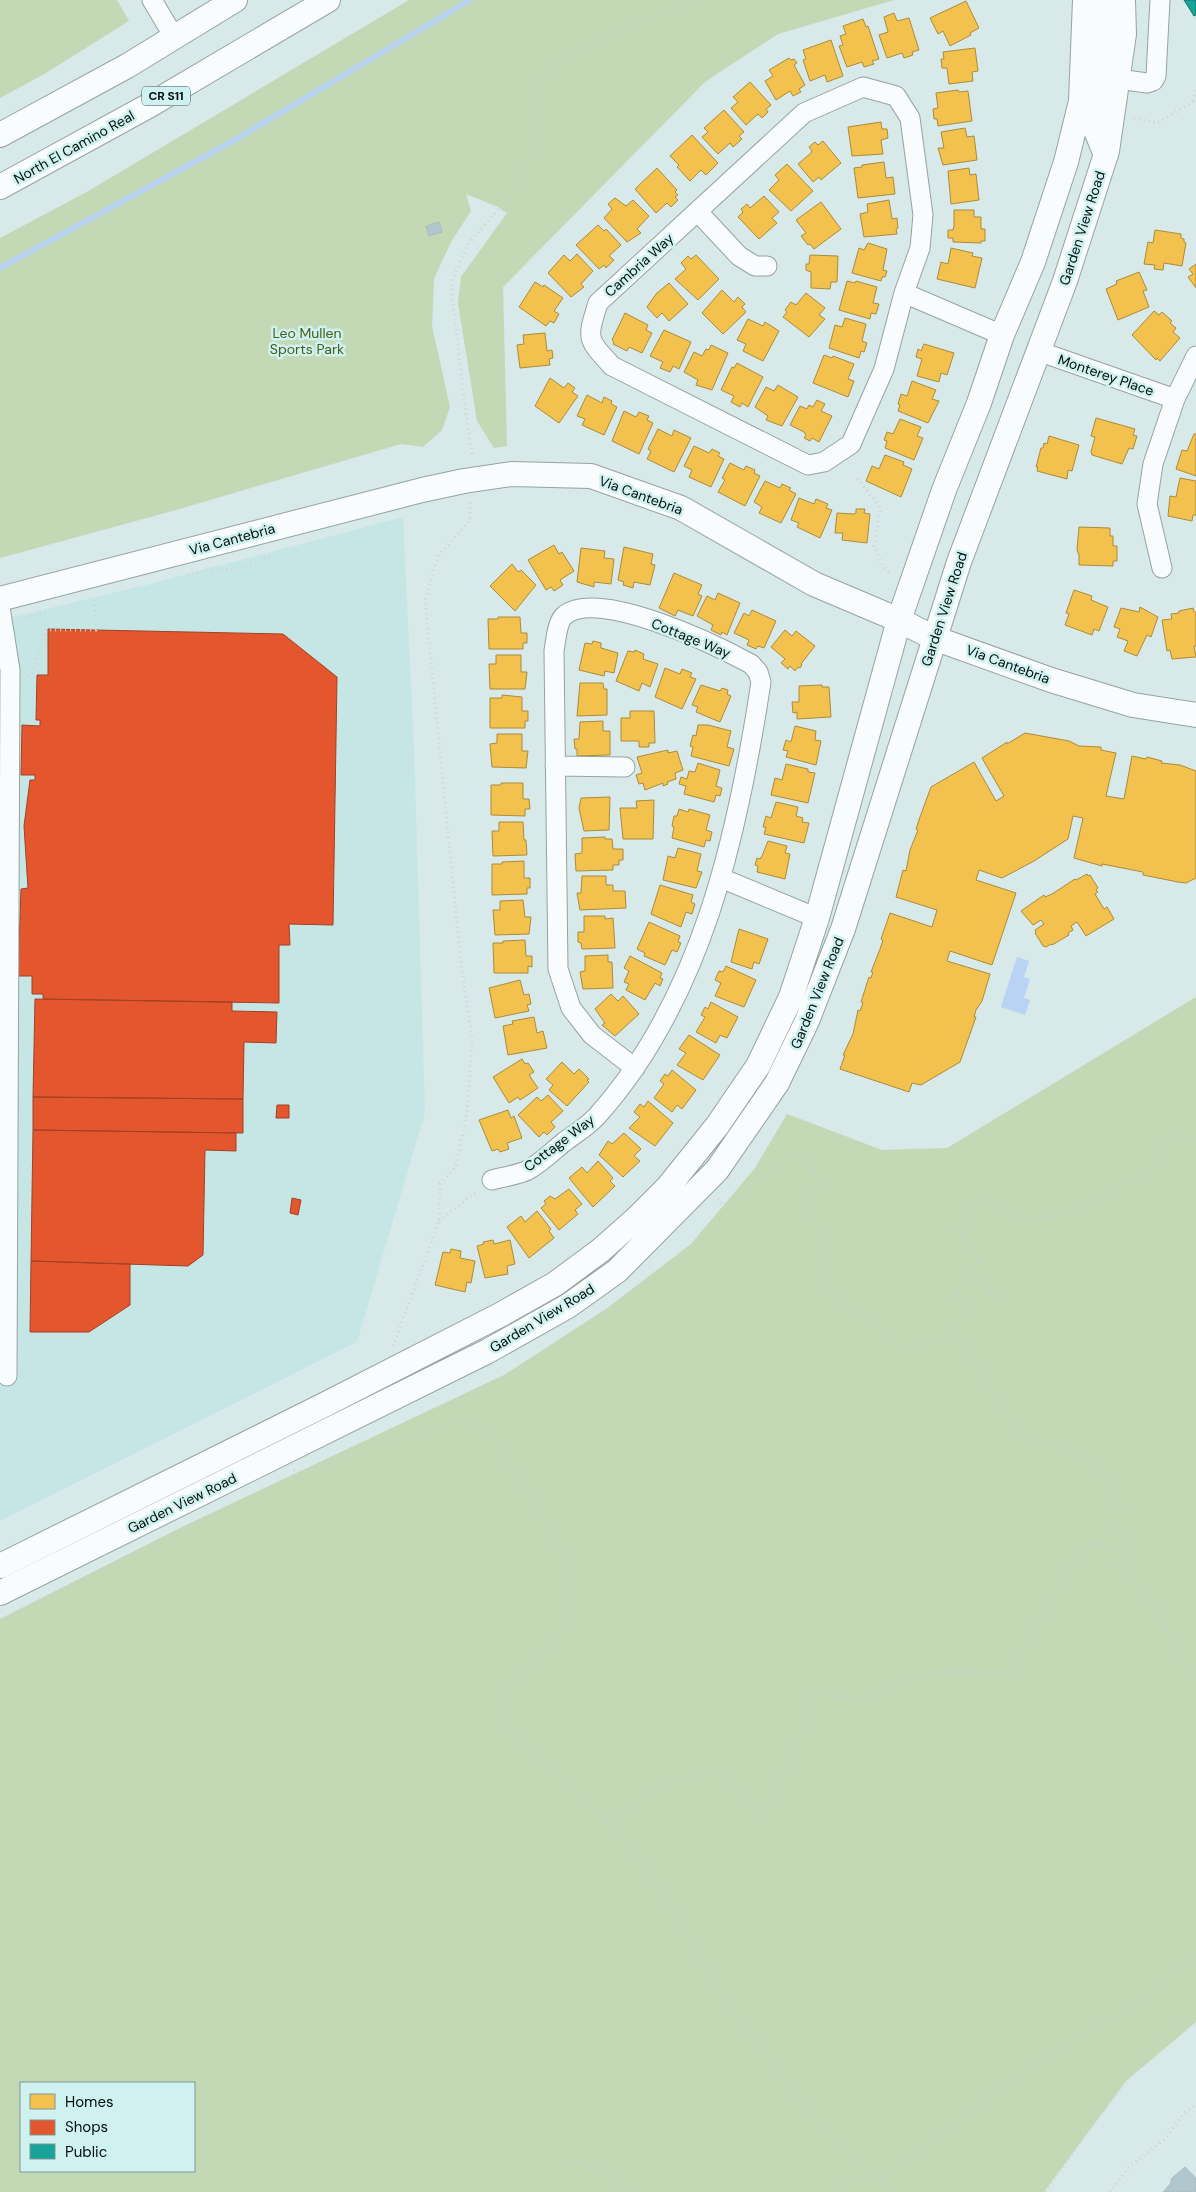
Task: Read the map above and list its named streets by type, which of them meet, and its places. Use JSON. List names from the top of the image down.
{
  "streets": {
    "main road": [
      "CR S11",
      "North El Camino Real",
      "Garden View Road",
      "Via Cantebria"
    ],
    "street": ["Cambria Way", "Monterey Place", "Cottage Way"]
  },
  "crossings": [
    ["Garden View Road", "Monterey Place"],
    ["Garden View Road", "Via Cantebria"]
  ],
  "parks": ["Leo Mullen Sports Park"],
  "legend": ["Homes", "Shops", "Public"]
}
